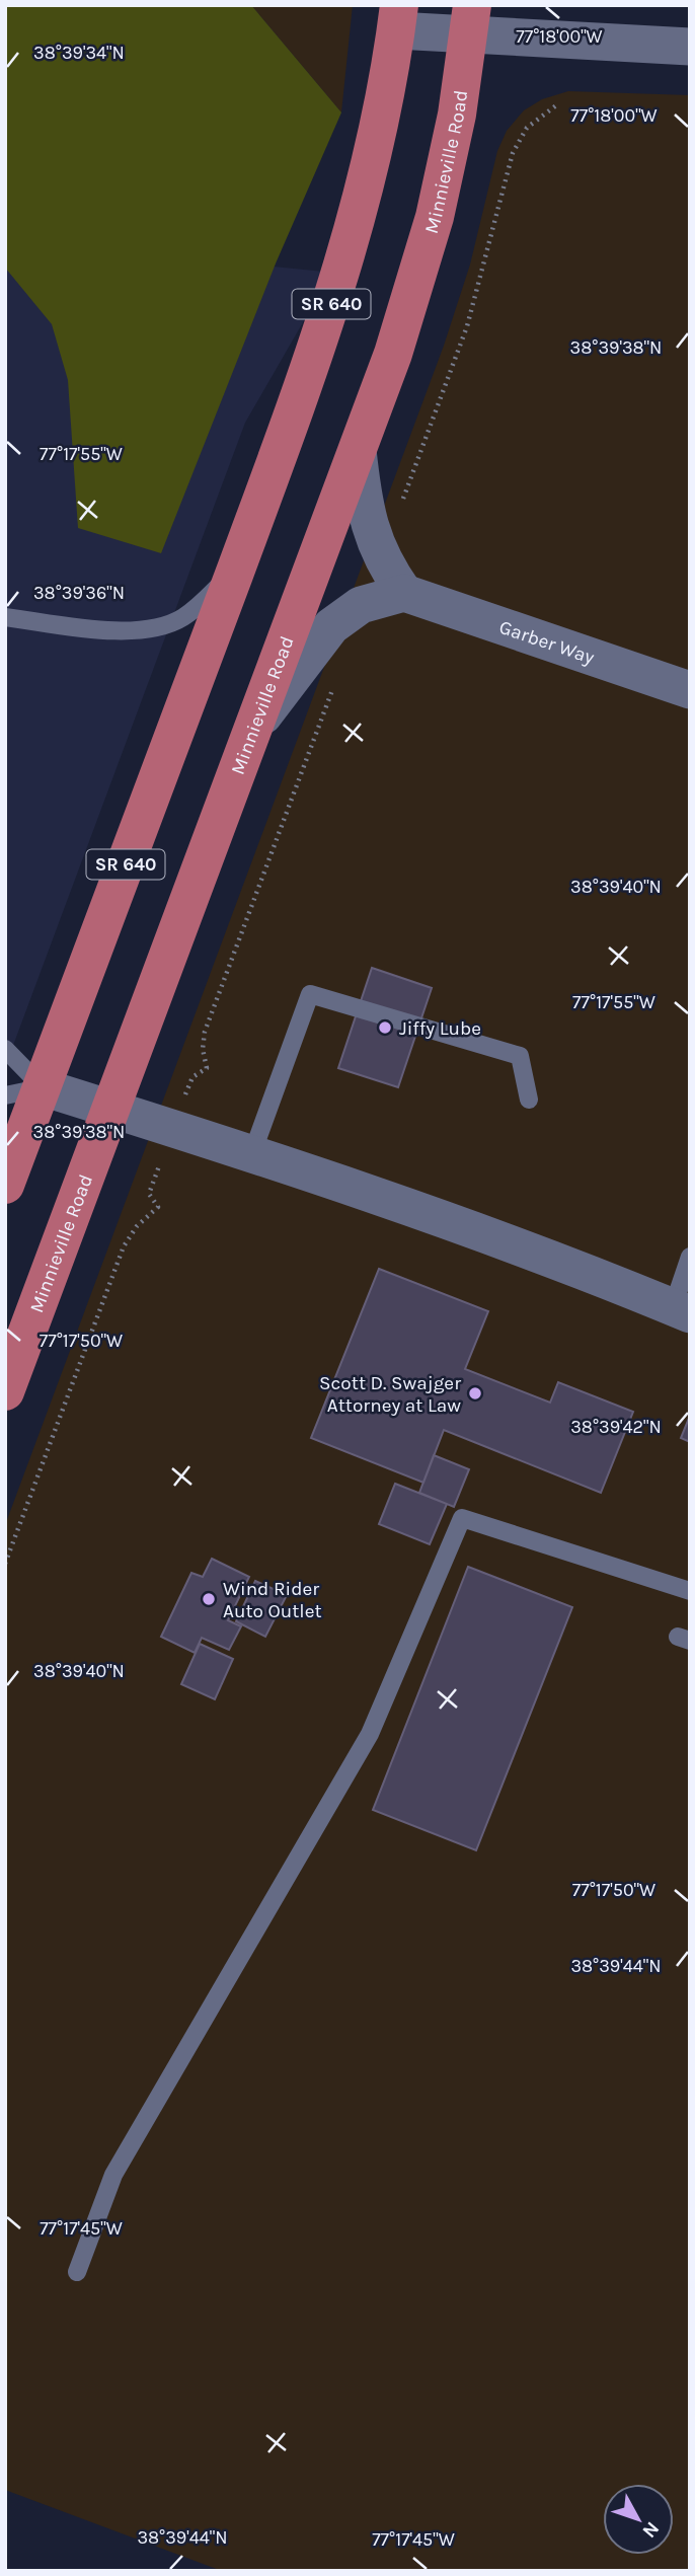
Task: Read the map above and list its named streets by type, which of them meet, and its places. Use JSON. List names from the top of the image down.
{
  "streets": {
    "main road": ["Minnieville Road", "SR 640"],
    "street": ["Garber Way"]
  },
  "places": ["Jiffy Lube", "Scott D. Swajger Attorney at Law", "Wind Rider Auto Outlet"],
  "north": "bottom right",
  "coordinates": [
    "77°18'00\"W",
    "38°39'34\"N",
    "38°39'38\"N",
    "77°17'55\"W",
    "38°39'36\"N",
    "38°39'40\"N",
    "77°17'50\"W",
    "38°39'42\"N",
    "38°39'44\"N",
    "77°17'45\"W"
  ]
}
